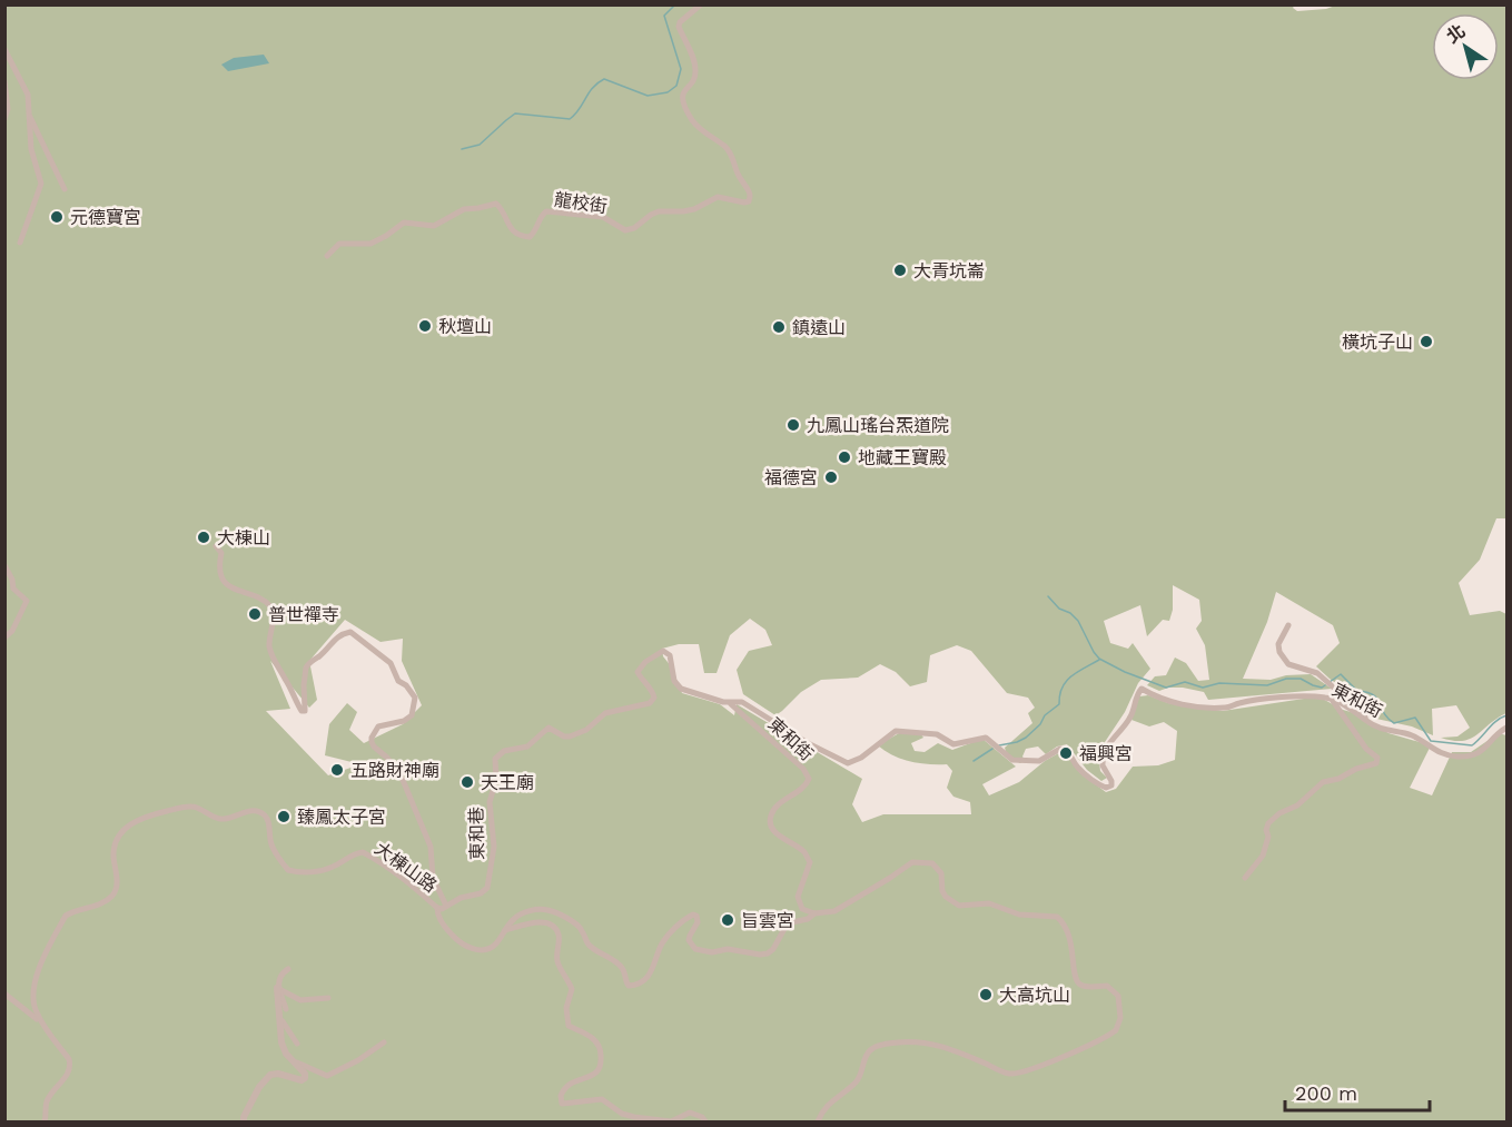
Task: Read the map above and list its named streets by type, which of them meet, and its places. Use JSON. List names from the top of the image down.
{
  "streets": {
    "street": [
      "龍校街",
      "東和街",
      "東和巷",
      "大棟山路"
    ]
  },
  "crossings": [
    ["東和街", "東和巷"]
  ],
  "places": [
    "元德寶宮",
    "大青坑崙",
    "秋壇山",
    "鎮遠山",
    "橫坑子山",
    "九鳳山瑤台炁道院",
    "地藏王寶殿",
    "福德宮",
    "大棟山",
    "普世禪寺",
    "福興宮",
    "五路財神廟",
    "天王廟",
    "臻鳳太子宮",
    "旨雲宮",
    "大高坑山"
  ],
  "scale_bar": "200 m",
  "north": "top left"
}
